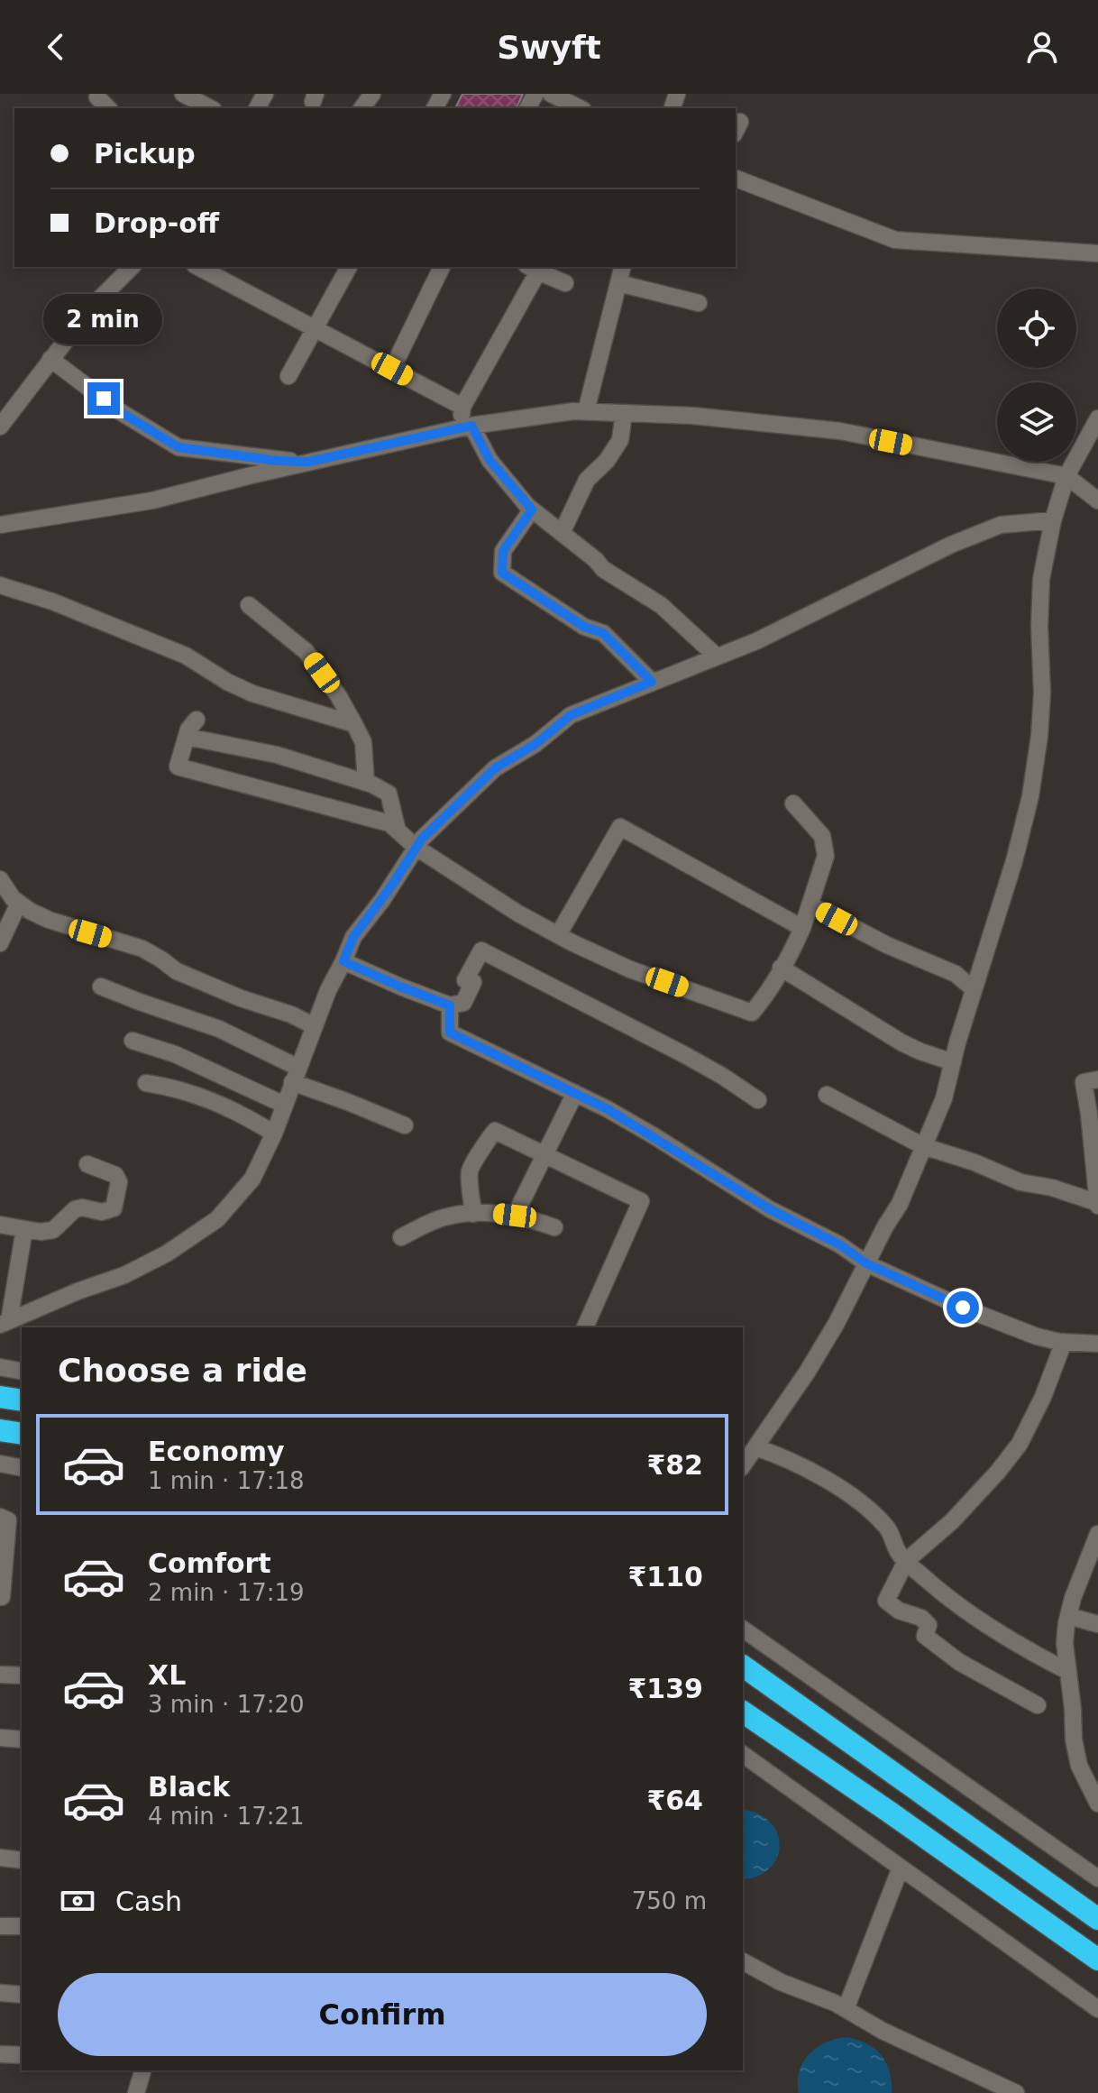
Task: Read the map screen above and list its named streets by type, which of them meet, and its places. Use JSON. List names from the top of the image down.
{
  "page": {
    "header": "Swyft",
    "banner": ["Pickup", "Drop-off"],
    "bubble": "2 min",
    "heading": "Choose a ride",
    "list": [
      {
        "name": "Economy",
        "note": "1 min · 17:18",
        "value": "₹82"
      },
      {
        "name": "Comfort",
        "note": "2 min · 17:19",
        "value": "₹110"
      },
      {
        "name": "XL",
        "note": "3 min · 17:20",
        "value": "₹139"
      },
      {
        "name": "Black",
        "note": "4 min · 17:21",
        "value": "₹64"
      }
    ],
    "pay": ["Cash", "750 m"],
    "buttons": "Confirm"
  }
}
